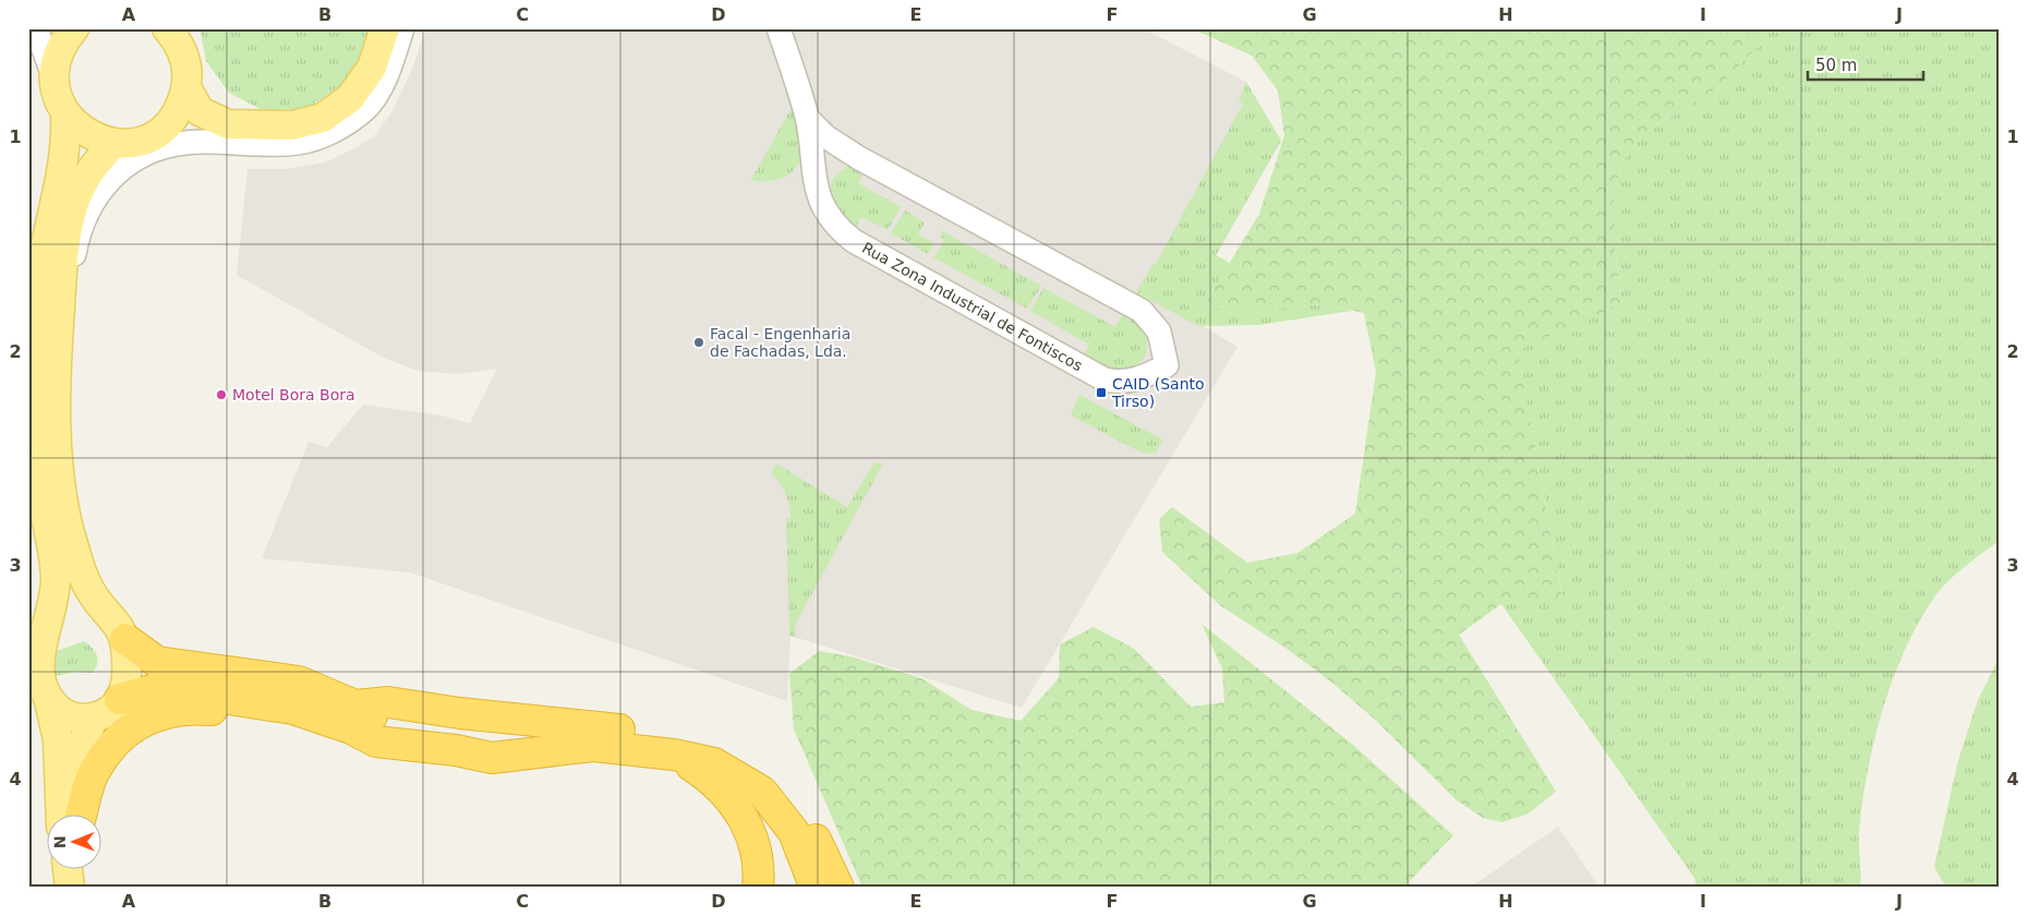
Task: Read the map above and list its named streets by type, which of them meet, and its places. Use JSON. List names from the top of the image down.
{
  "streets": {
    "street": ["Rua Zona Industrial de Fontiscos"]
  },
  "places": {
    "other": ["Facal - Engenharia de Fachadas, Lda.", "Motel Bora Bora"],
    "transit": ["CAID (Santo Tirso)"]
  },
  "scale_bar": "50 m",
  "north": "left",
  "grid": {
    "columns": [
      "A",
      "B",
      "C",
      "D",
      "E",
      "F",
      "G",
      "H",
      "I",
      "J"
    ],
    "rows": [
      "1",
      "2",
      "3",
      "4"
    ]
  }
}
